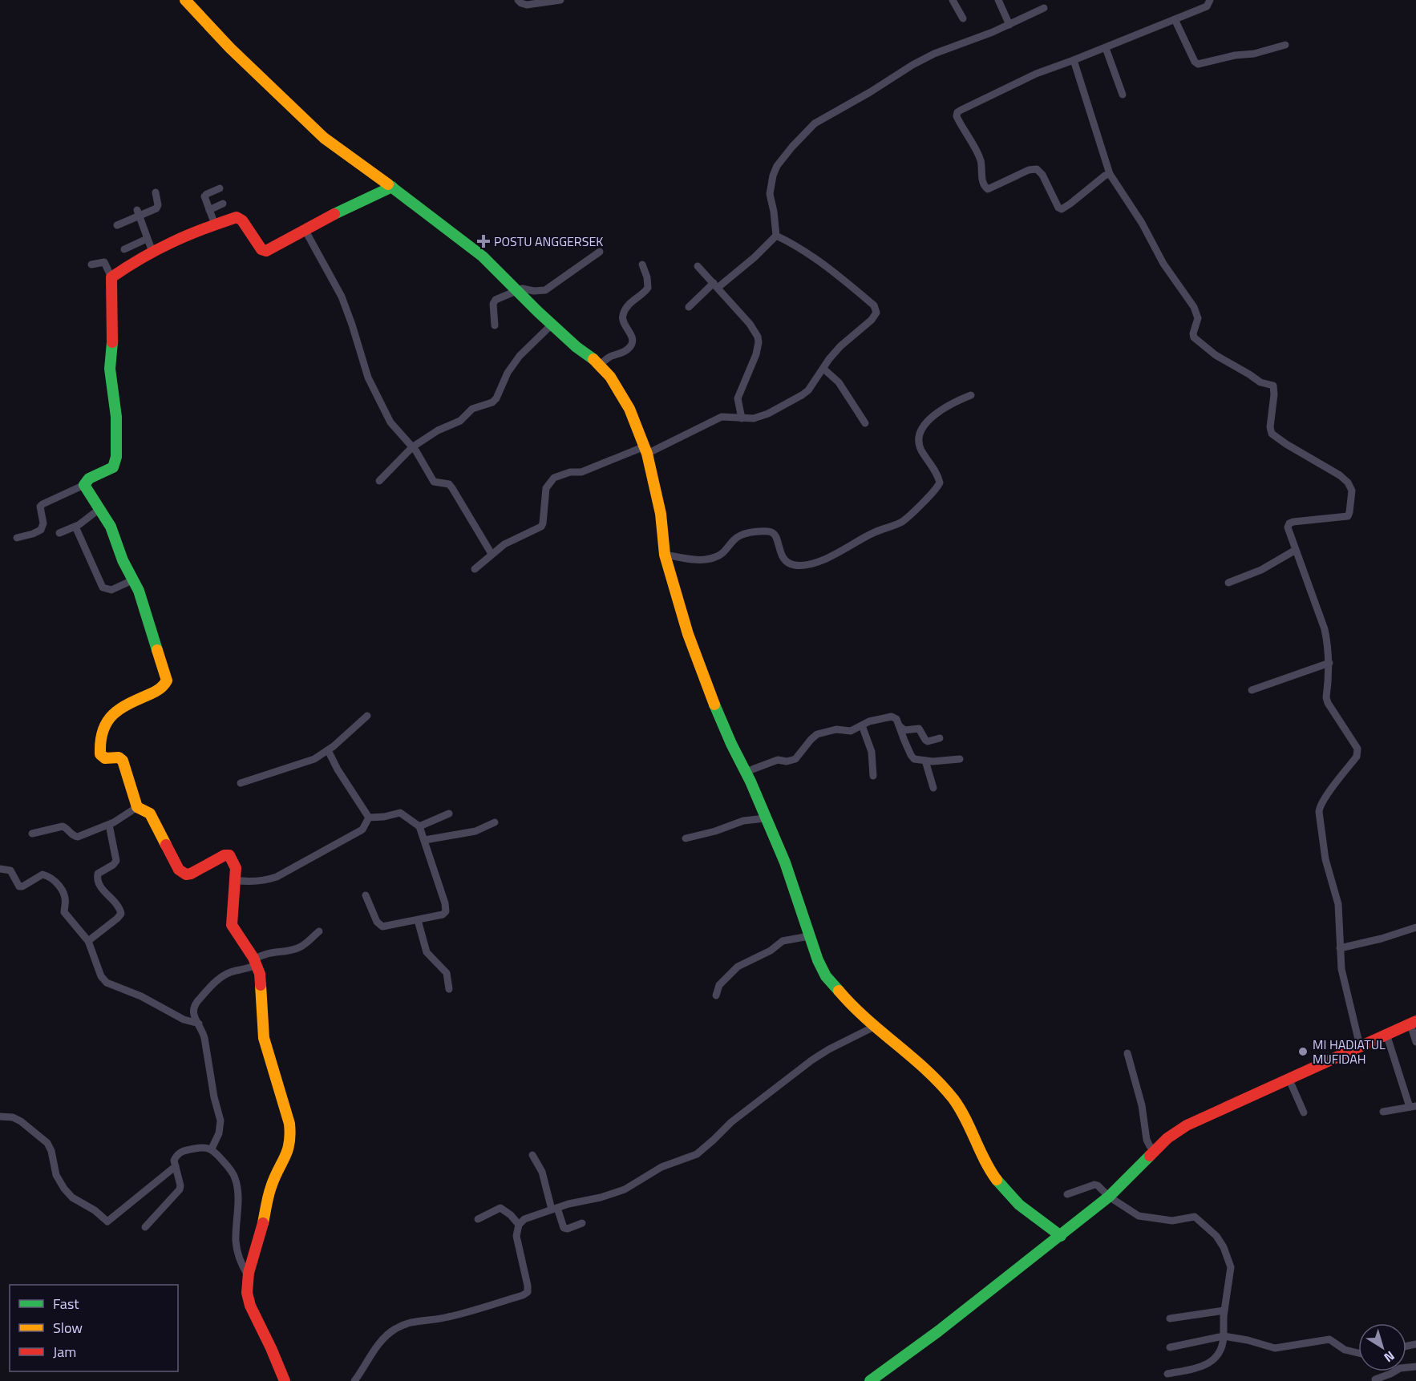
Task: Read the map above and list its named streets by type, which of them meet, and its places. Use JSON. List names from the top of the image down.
{
  "places": {
    "health": ["POSTU ANGGERSEK"],
    "other": ["MI HADIATUL MUFIDAH"]
  },
  "legend": ["Fast", "Slow", "Jam"],
  "north": "bottom right"
}
